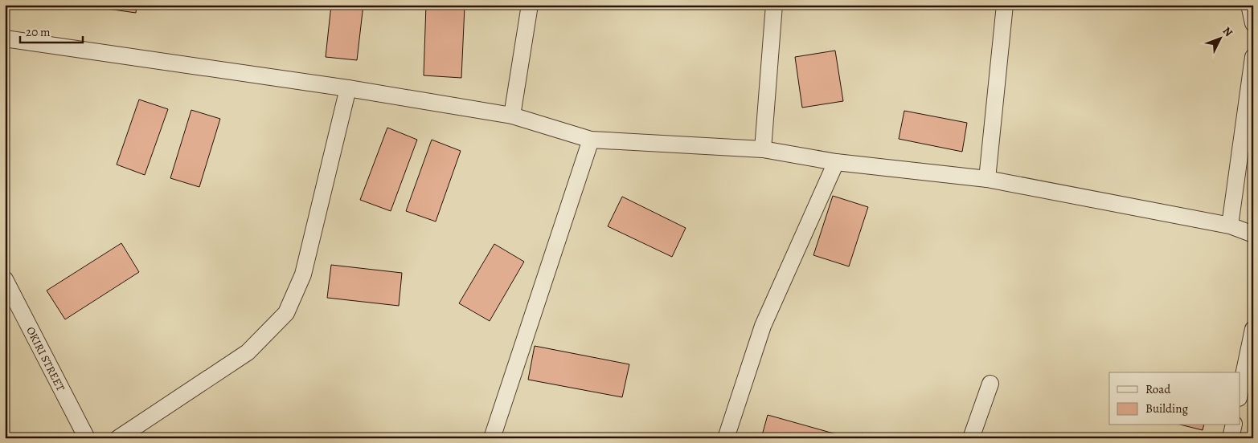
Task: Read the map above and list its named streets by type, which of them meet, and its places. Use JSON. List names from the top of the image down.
{
  "streets": {
    "street": ["OKIRI STREET"]
  },
  "legend": ["Road", "Building"],
  "scale_bar": "20 m",
  "north": "top right"
}
